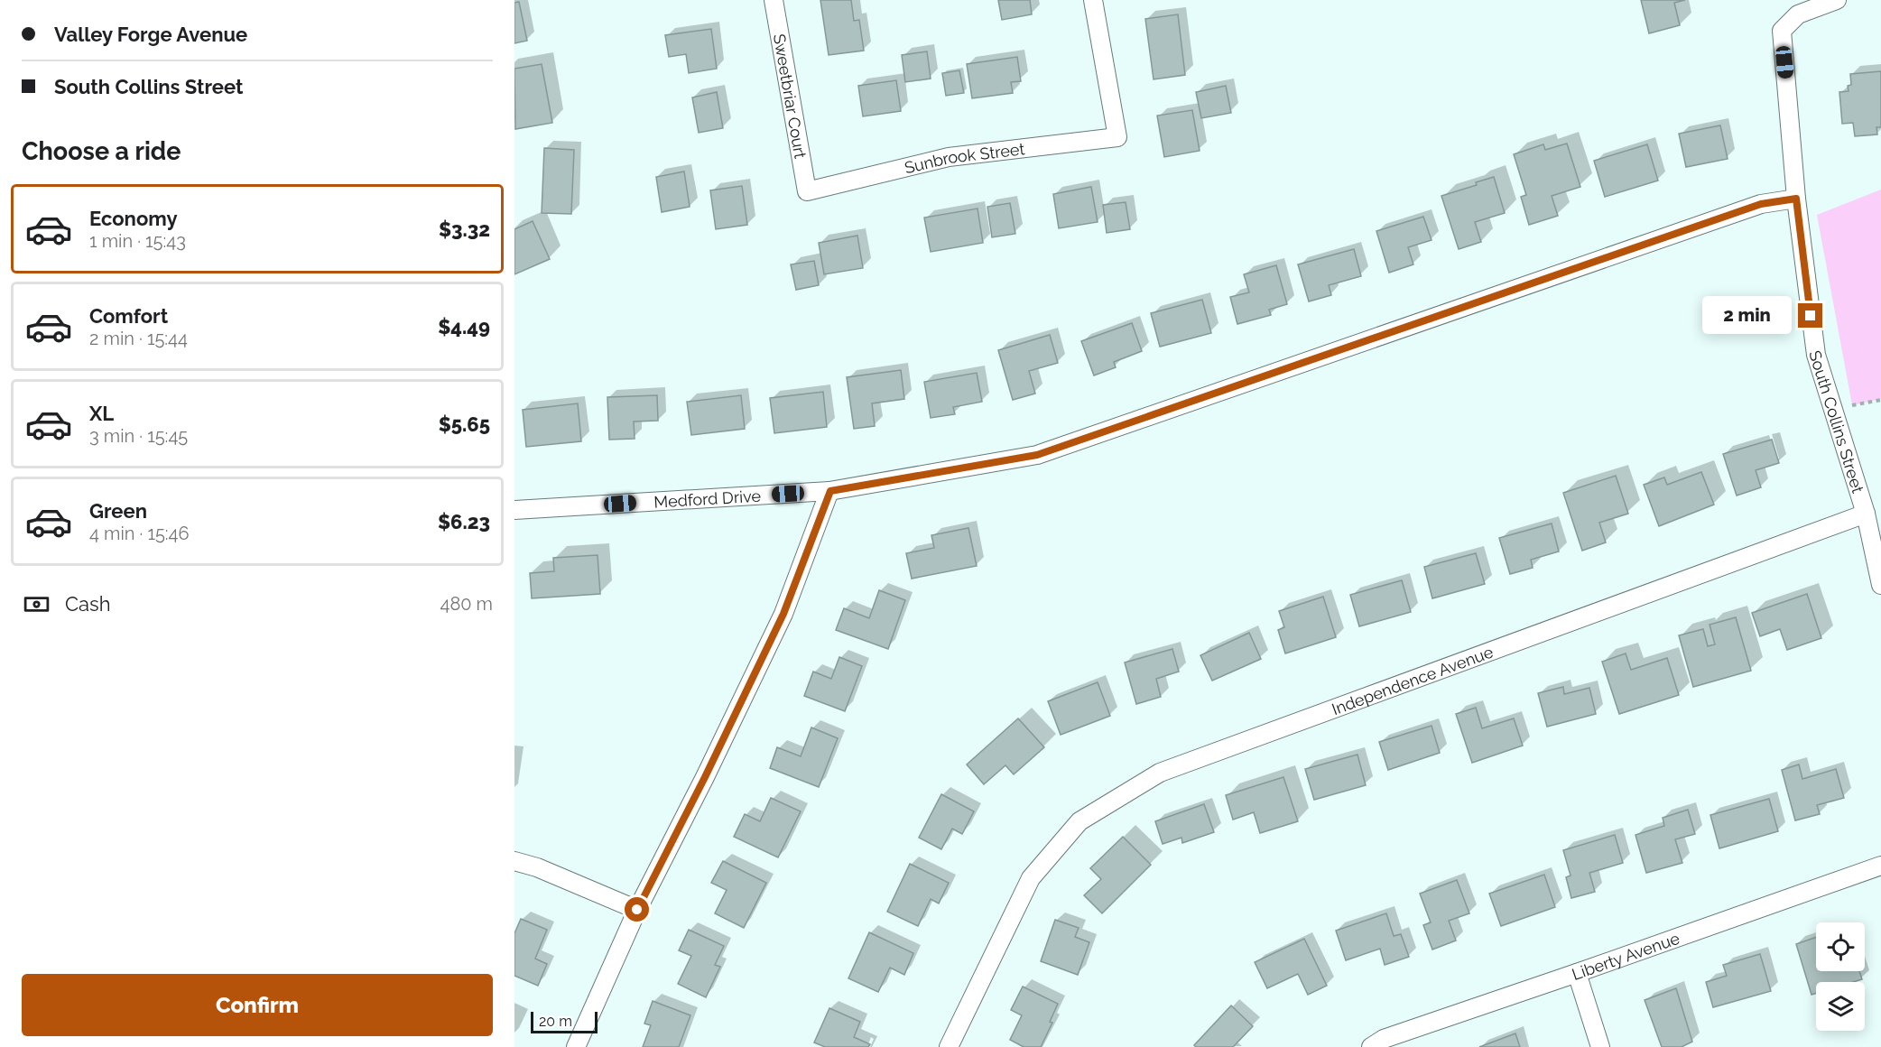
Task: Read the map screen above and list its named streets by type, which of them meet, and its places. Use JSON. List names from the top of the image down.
{
  "streets": {
    "street": [
      "Sweetbriar Court",
      "Sunbrook Street",
      "South Collins Street",
      "Medford Drive",
      "Independence Avenue",
      "Liberty Avenue"
    ]
  },
  "crossings": [
    ["Sweetbriar Court", "Sunbrook Street"],
    ["South Collins Street", "Medford Drive"],
    ["South Collins Street", "Independence Avenue"]
  ],
  "scale_bar": "20 m",
  "page": {
    "banner": ["Valley Forge Avenue", "South Collins Street"],
    "heading": "Choose a ride",
    "list": [
      {
        "name": "Economy",
        "note": "1 min · 15:43",
        "value": "$3.32"
      },
      {
        "name": "Comfort",
        "note": "2 min · 15:44",
        "value": "$4.49"
      },
      {
        "name": "XL",
        "note": "3 min · 15:45",
        "value": "$5.65"
      },
      {
        "name": "Green",
        "note": "4 min · 15:46",
        "value": "$6.23"
      }
    ],
    "bubble": "2 min",
    "pay": ["Cash", "480 m"],
    "buttons": "Confirm",
    "scale": "20 m"
  }
}
